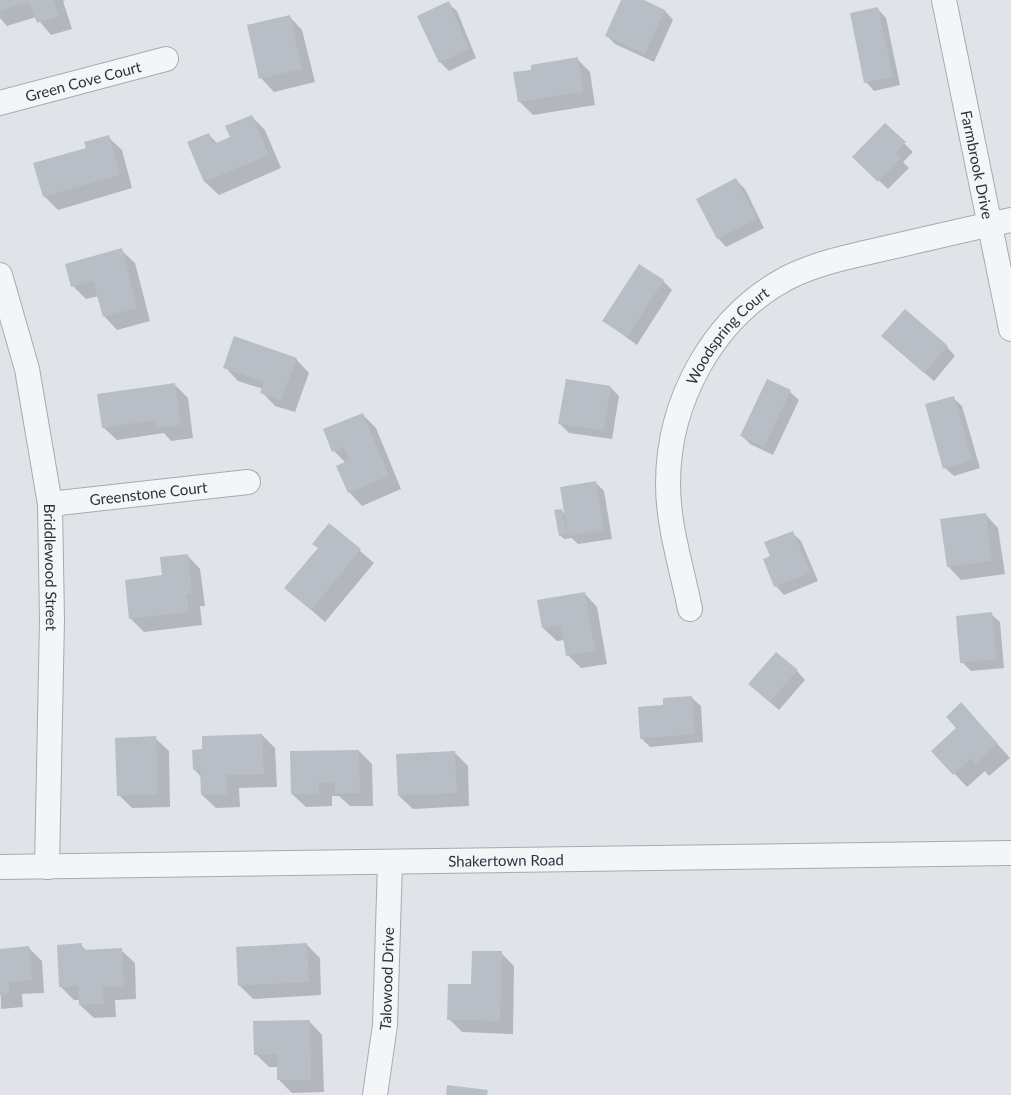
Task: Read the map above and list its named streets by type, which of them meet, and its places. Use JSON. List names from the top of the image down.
{
  "streets": {
    "street": [
      "Green Cove Court",
      "Farmbrook Drive",
      "Woodspring Court",
      "Greenstone Court",
      "Briddlewood Street",
      "Shakertown Road",
      "Talowood Drive"
    ]
  },
  "crossings": [
    ["Farmbrook Drive", "Woodspring Court"],
    ["Greenstone Court", "Briddlewood Street"],
    ["Briddlewood Street", "Shakertown Road"],
    ["Shakertown Road", "Talowood Drive"]
  ]
}
